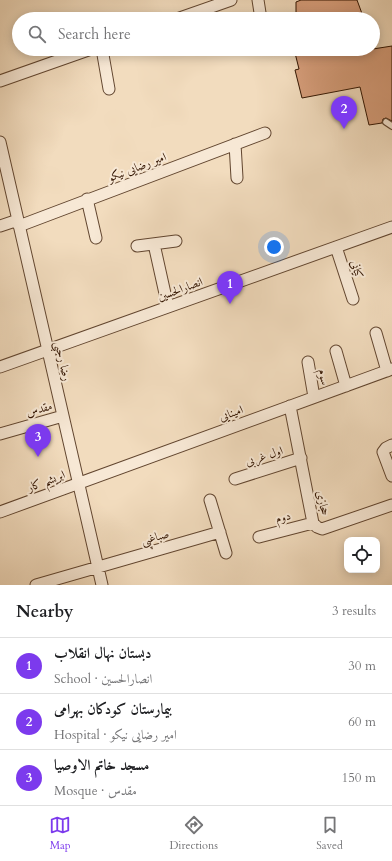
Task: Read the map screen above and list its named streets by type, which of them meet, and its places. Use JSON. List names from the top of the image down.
{
  "streets": {
    "street": [
      "امیر رضایی نیکو",
      "کیانی",
      "انصارالحسین",
      "رضا رجبی",
      "سوم",
      "مقدس",
      "امینایی",
      "اول غربی",
      "ابریشم کار",
      "حجازی",
      "دوم",
      "صباغپی"
    ]
  },
  "crossings": [
    ["امیر رضایی نیکو", "رضا رجبی"],
    ["کیانی", "انصارالحسین"],
    ["انصارالحسین", "رضا رجبی"],
    ["رضا رجبی", "مقدس"],
    ["رضا رجبی", "امینایی"],
    ["رضا رجبی", "ابریشم کار"],
    ["رضا رجبی", "صباغپی"],
    ["سوم", "امینایی"],
    ["امینایی", "ابریشم کار"],
    ["امینایی", "حجازی"],
    ["اول غربی", "حجازی"],
    ["حجازی", "دوم"]
  ],
  "page": {
    "search": "Search here",
    "pins": ["2", "1", "3"],
    "heading": ["Nearby", "3 results"],
    "list": [
      {
        "mark": "1",
        "name": "دبستان نهال انقلاب",
        "note": "School · انصارالحسین",
        "value": "30 m"
      },
      {
        "mark": "2",
        "name": "بیمارستان کودکان بهرامی",
        "note": "Hospital · امیر رضایی نیکو",
        "value": "60 m"
      },
      {
        "mark": "3",
        "name": "مسجد خاتم الاوصیا",
        "note": "Mosque · مقدس",
        "value": "150 m"
      }
    ],
    "nav": ["Map", "Directions", "Saved"]
  }
}
